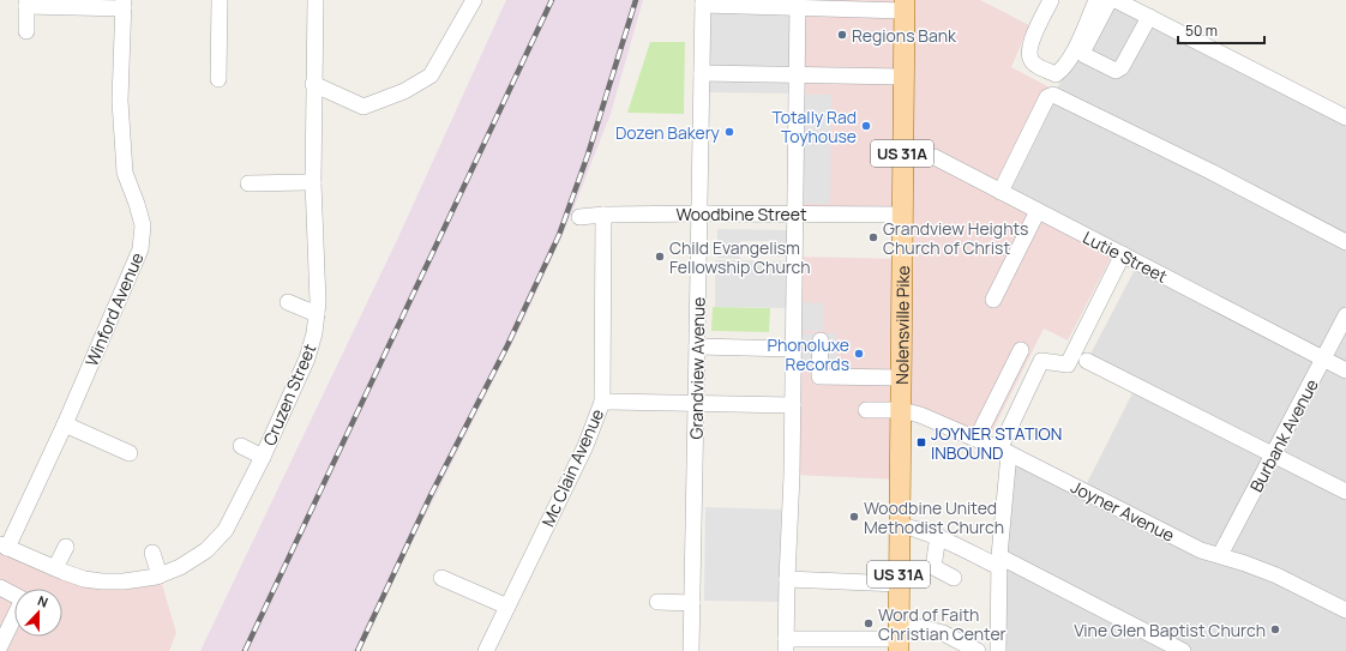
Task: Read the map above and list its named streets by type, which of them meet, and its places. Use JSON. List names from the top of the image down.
{
  "streets": {
    "main road": ["US 31A", "Nolensville Pike"],
    "street": [
      "Woodbine Street",
      "Lutie Street",
      "Winford Avenue",
      "Grandview Avenue",
      "Cruzen Street",
      "Burbank Avenue",
      "Mc Clain Avenue",
      "Joyner Avenue"
    ]
  },
  "crossings": [
    ["Woodbine Street", "Nolensville Pike"],
    ["Woodbine Street", "Grandview Avenue"],
    ["Woodbine Street", "Mc Clain Avenue"],
    ["Lutie Street", "Nolensville Pike"],
    ["Lutie Street", "Burbank Avenue"],
    ["Winford Avenue", "Cruzen Street"],
    ["Nolensville Pike", "Joyner Avenue"],
    ["Burbank Avenue", "Joyner Avenue"]
  ],
  "places": {
    "other": [
      "Regions Bank",
      "Totally Rad Toyhouse",
      "Dozen Bakery",
      "Grandview Heights Church of Christ",
      "Child Evangelism Fellowship Church",
      "Phonoluxe Records",
      "Woodbine United Methodist Church",
      "Word of Faith Christian Center",
      "Vine Glen Baptist Church"
    ],
    "transit": ["JOYNER STATION INBOUND"]
  },
  "scale_bar": "50 m",
  "north": "top"
}
